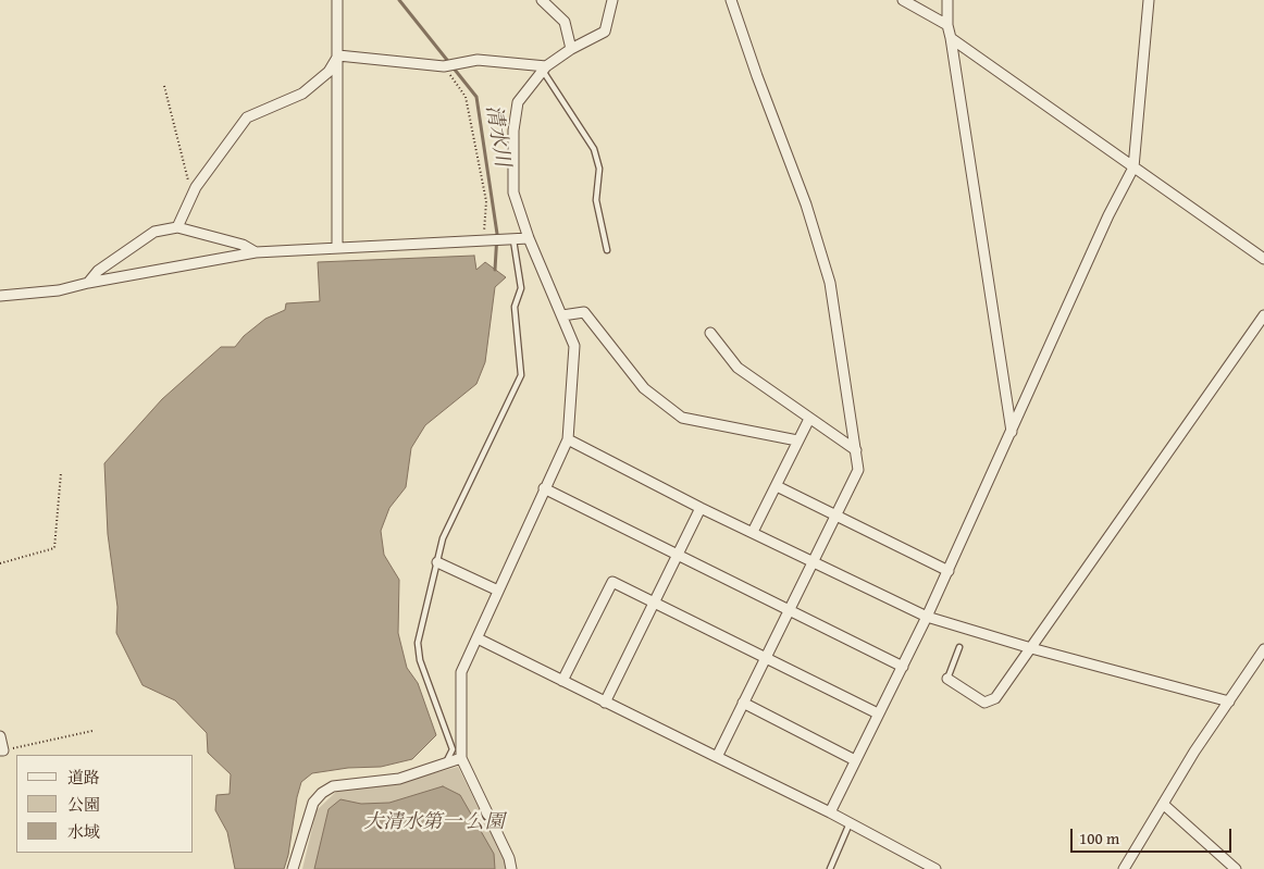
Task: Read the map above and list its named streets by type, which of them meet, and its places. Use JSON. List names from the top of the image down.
{
  "water": ["清水川"],
  "parks": ["大清水第一 公園"],
  "legend": ["道路", "公園", "水域"],
  "scale_bar": "100 m"
}
